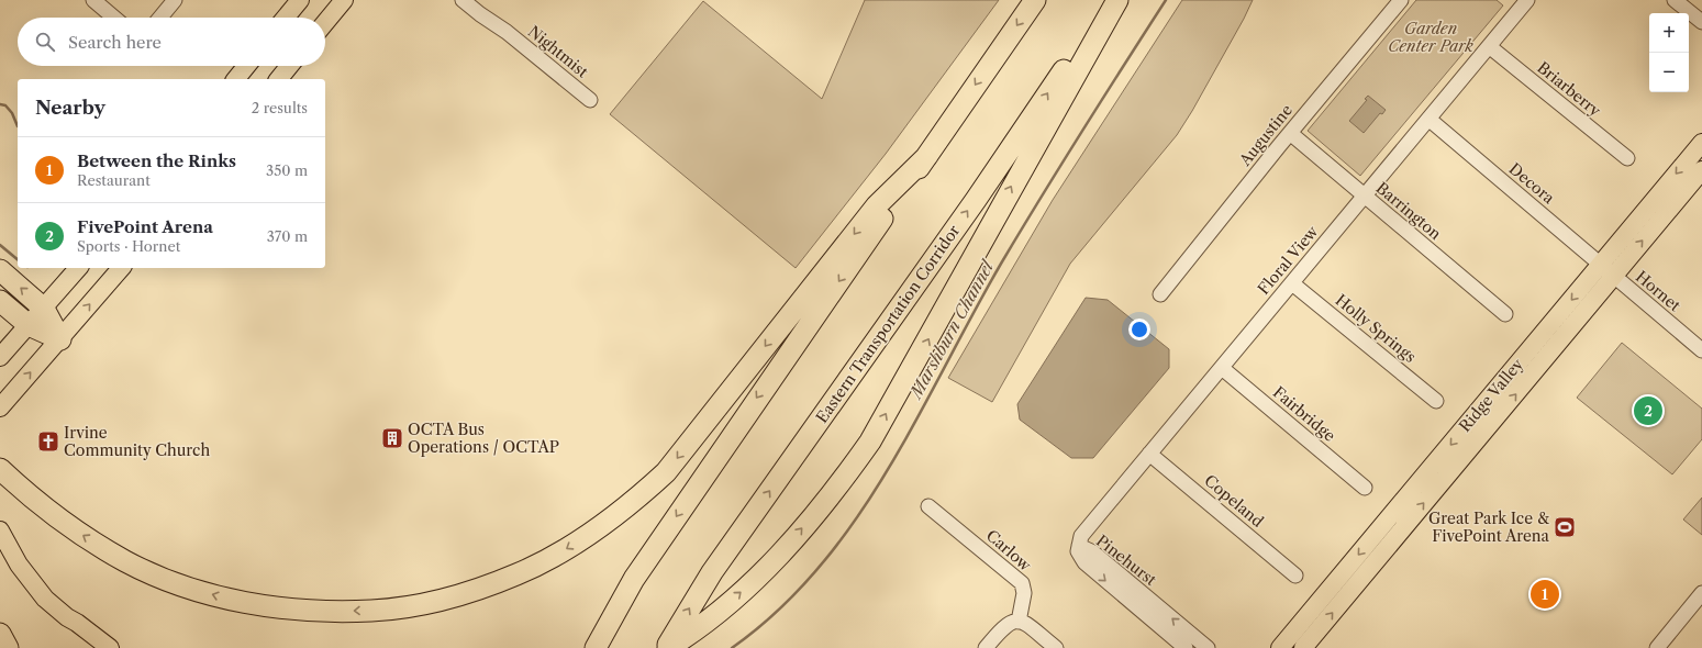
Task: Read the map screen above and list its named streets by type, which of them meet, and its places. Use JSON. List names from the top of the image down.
{
  "streets": {
    "highway": ["Eastern Transportation Corridor"],
    "main road": ["Ridge Valley"],
    "street": [
      "Nightmist",
      "Briarberry",
      "Augustine",
      "Decora",
      "Barrington",
      "Floral View",
      "Hornet",
      "Holly Springs",
      "Fairbridge",
      "Copeland",
      "Carlow",
      "Pinehurst"
    ]
  },
  "crossings": [
    ["Briarberry", "Floral View"],
    ["Augustine", "Barrington"],
    ["Decora", "Floral View"],
    ["Decora", "Hornet"],
    ["Decora", "Ridge Valley"],
    ["Barrington", "Floral View"],
    ["Floral View", "Holly Springs"],
    ["Floral View", "Fairbridge"],
    ["Floral View", "Copeland"],
    ["Floral View", "Pinehurst"],
    ["Hornet", "Ridge Valley"]
  ],
  "water": ["Marshburn Channel"],
  "parks": ["Garden Center Park"],
  "places": {
    "building": ["OCTA Bus Operations / OCTAP"],
    "church": ["Irvine Community Church"],
    "sports": ["Great Park Ice & FivePoint Arena"]
  },
  "page": {
    "map_buttons": ["+", "−"],
    "search": "Search here",
    "heading": ["Nearby", "2 results"],
    "list": [
      {
        "mark": "1",
        "name": "Between the Rinks",
        "note": "Restaurant",
        "value": "350 m"
      },
      {
        "mark": "2",
        "name": "FivePoint Arena",
        "note": "Sports · Hornet",
        "value": "370 m"
      }
    ],
    "pins": ["2", "1"]
  }
}
